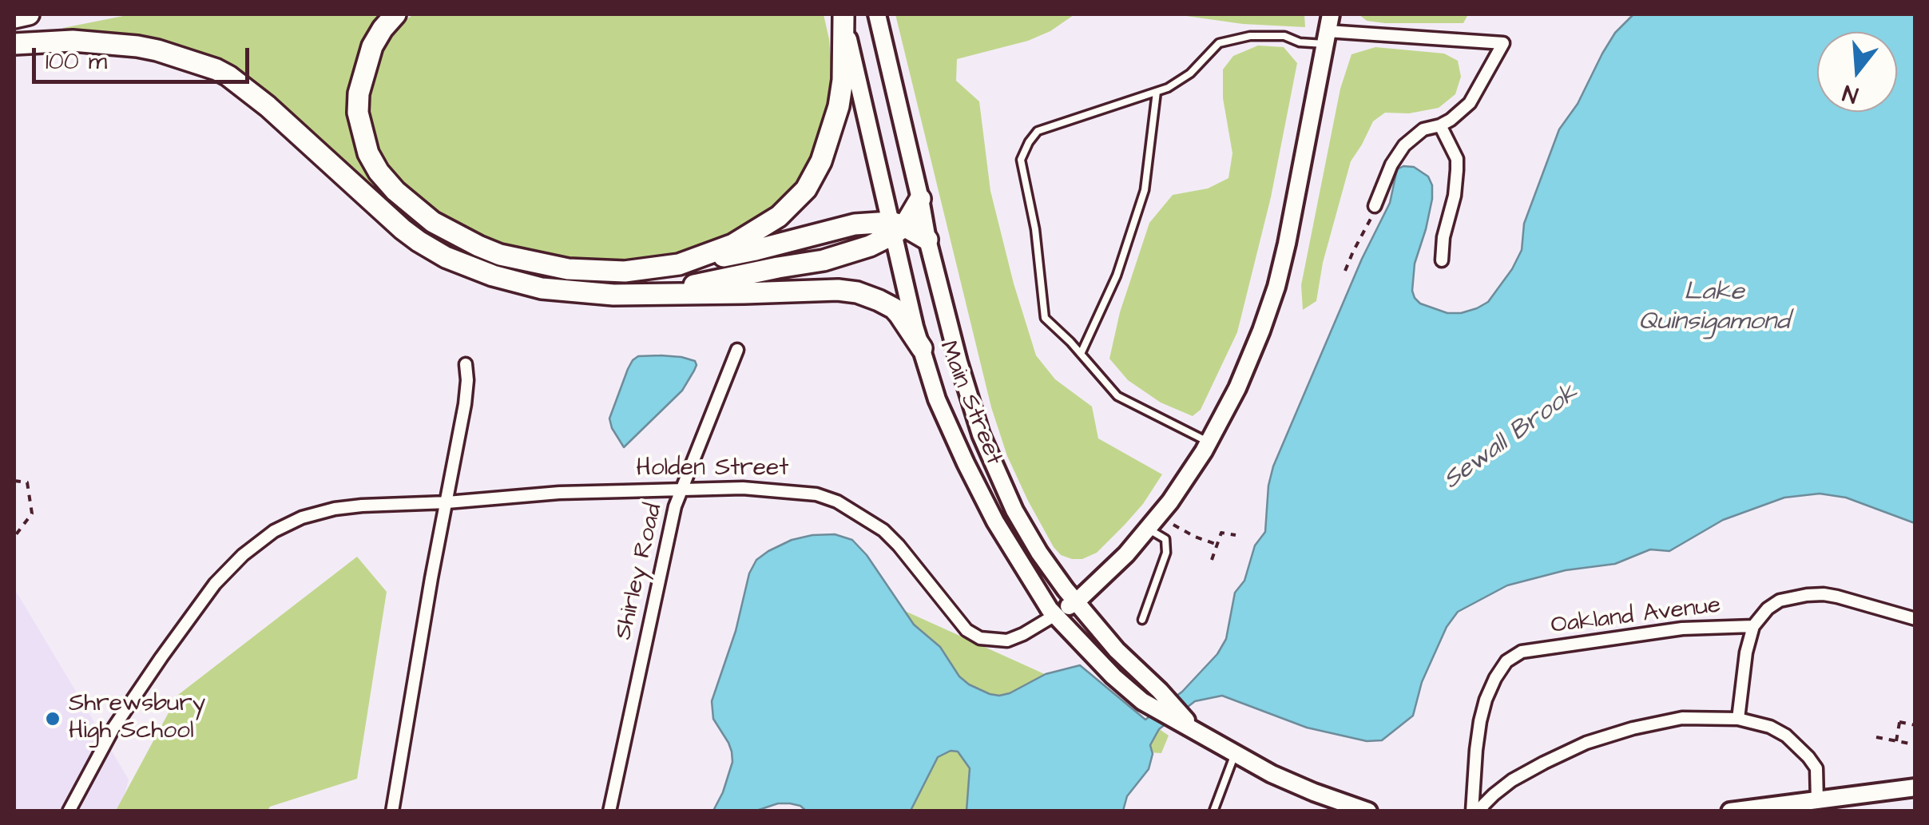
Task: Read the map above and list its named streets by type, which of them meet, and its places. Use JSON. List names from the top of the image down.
{
  "streets": {
    "main road": ["Main Street"],
    "street": ["Holden Street", "Shirley Road", "Oakland Avenue"]
  },
  "crossings": [
    ["Main Street", "Holden Street"],
    ["Holden Street", "Shirley Road"]
  ],
  "water": ["Lake Quinsigamond", "Sewall Brook"],
  "places": ["Shrewsbury High School"],
  "scale_bar": "100 m",
  "north": "bottom"
}
